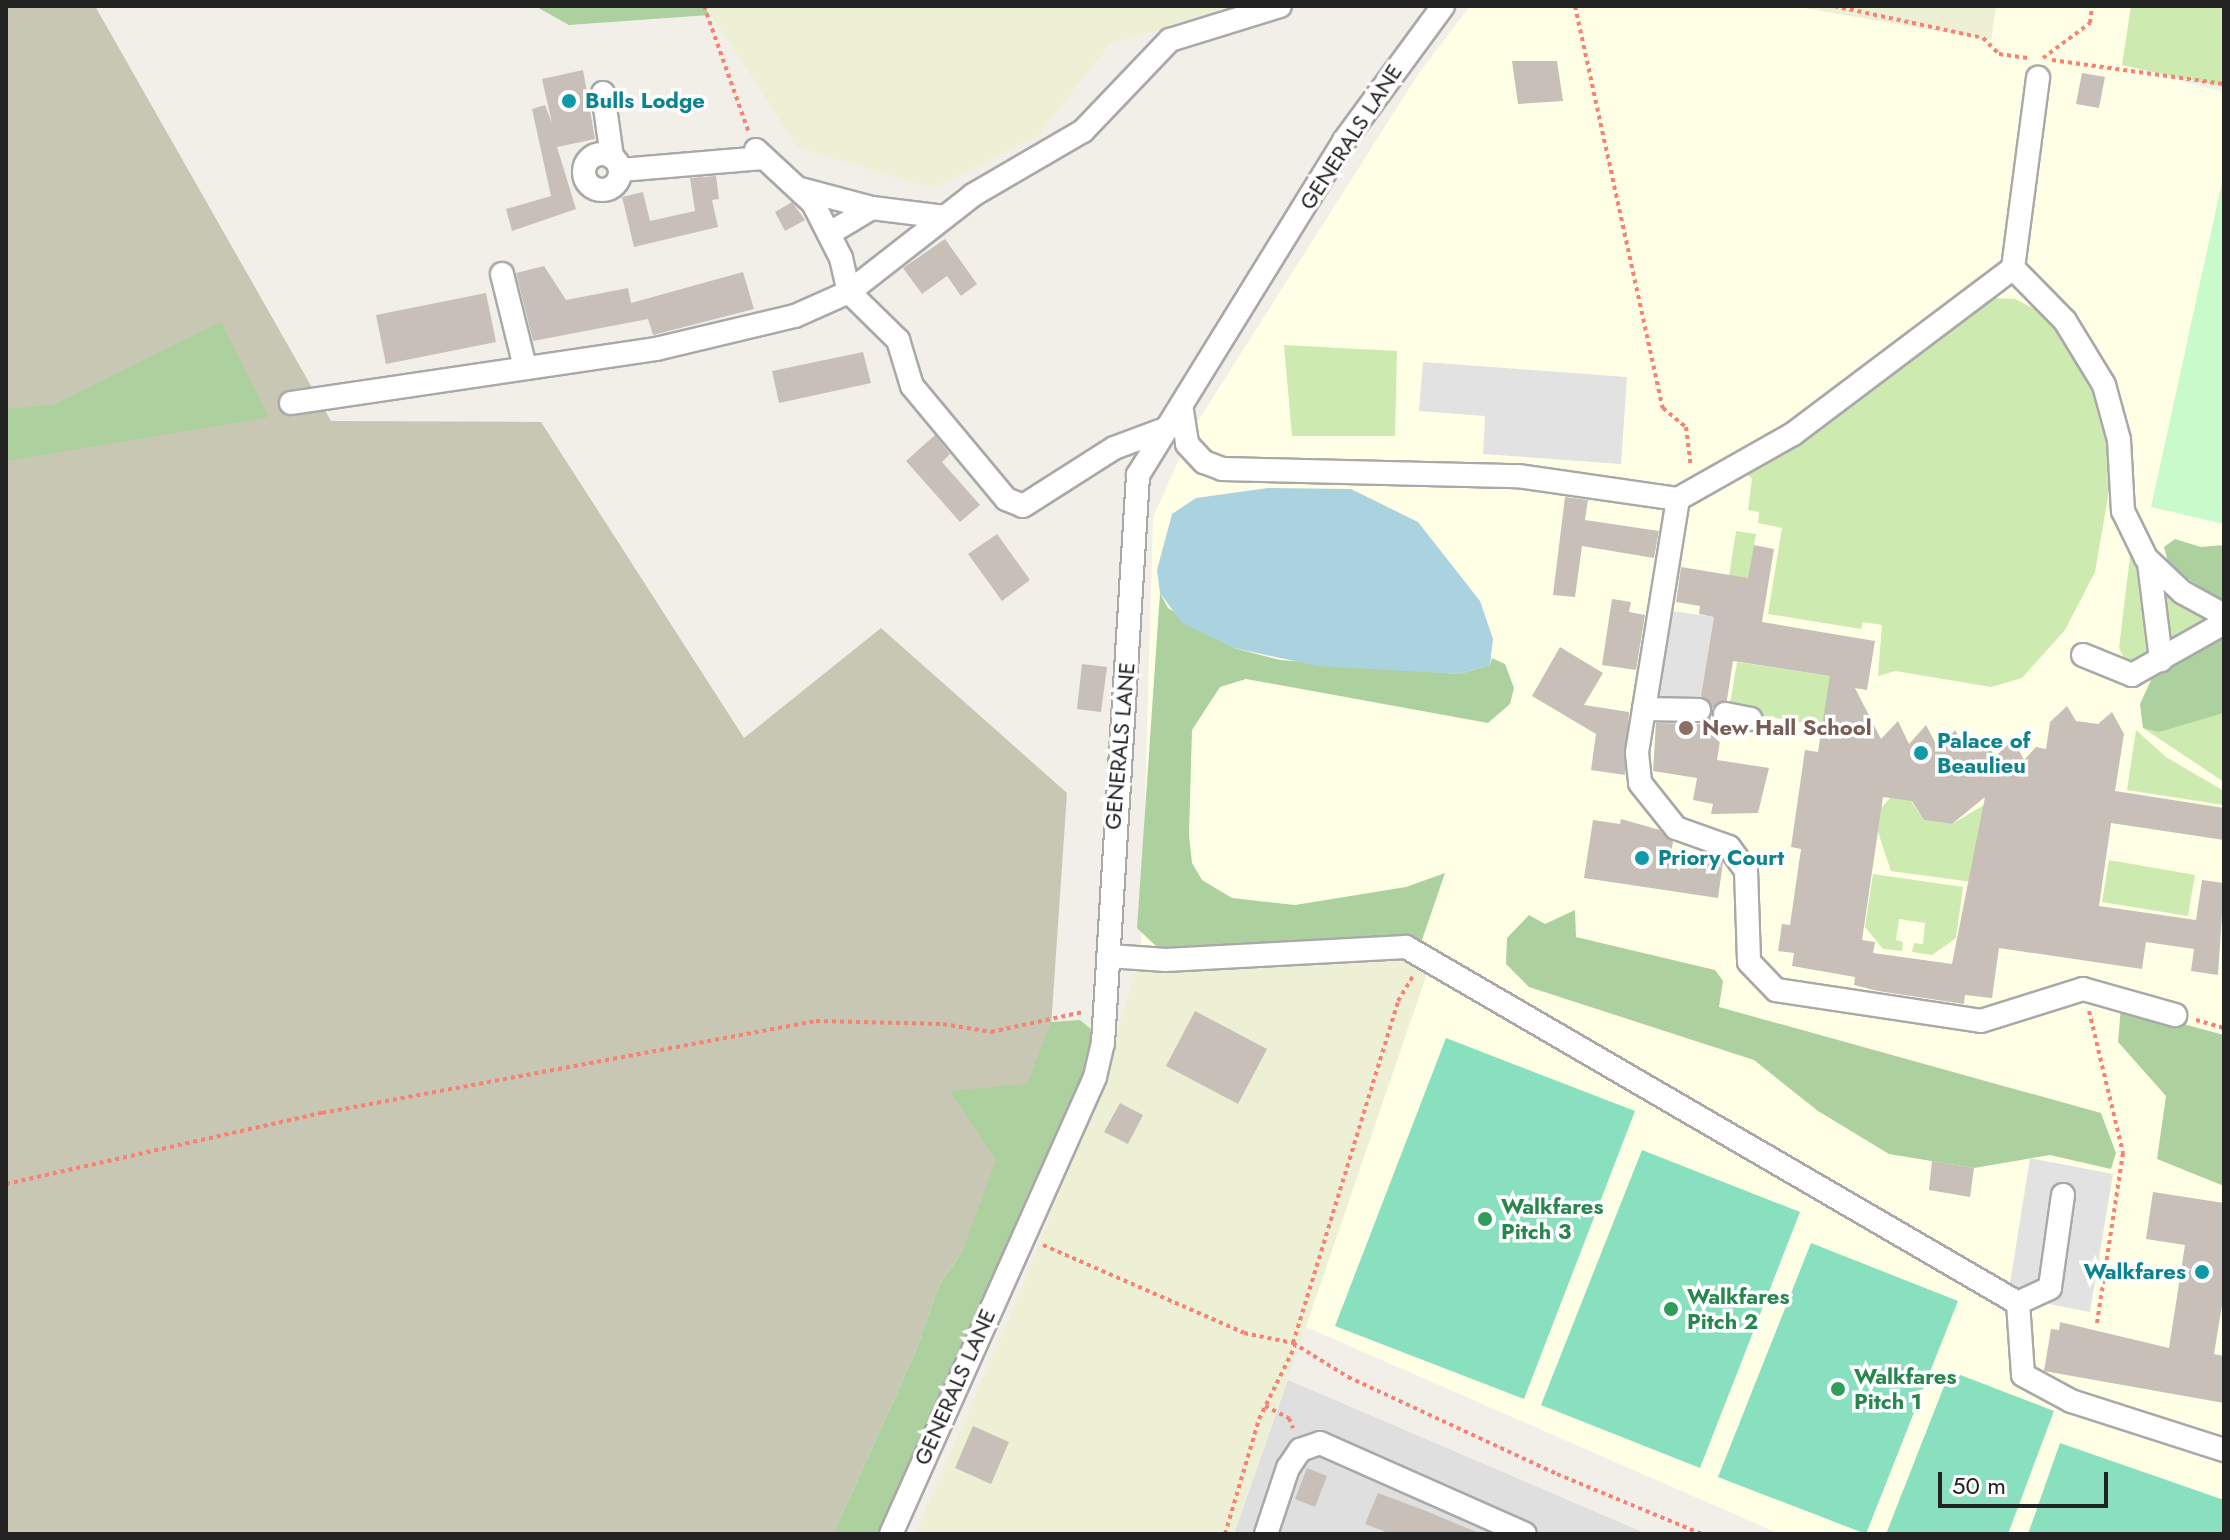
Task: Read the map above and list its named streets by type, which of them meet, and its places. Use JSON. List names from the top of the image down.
{
  "streets": {
    "street": ["GENERALS LANE"]
  },
  "places": [
    "Bulls Lodge",
    "New Hall School",
    "Palace of Beaulieu",
    "Priory Court",
    "Walkfares Pitch 3",
    "Walkfares",
    "Walkfares Pitch 2",
    "Walkfares Pitch 1"
  ],
  "scale_bar": "50 m"
}
